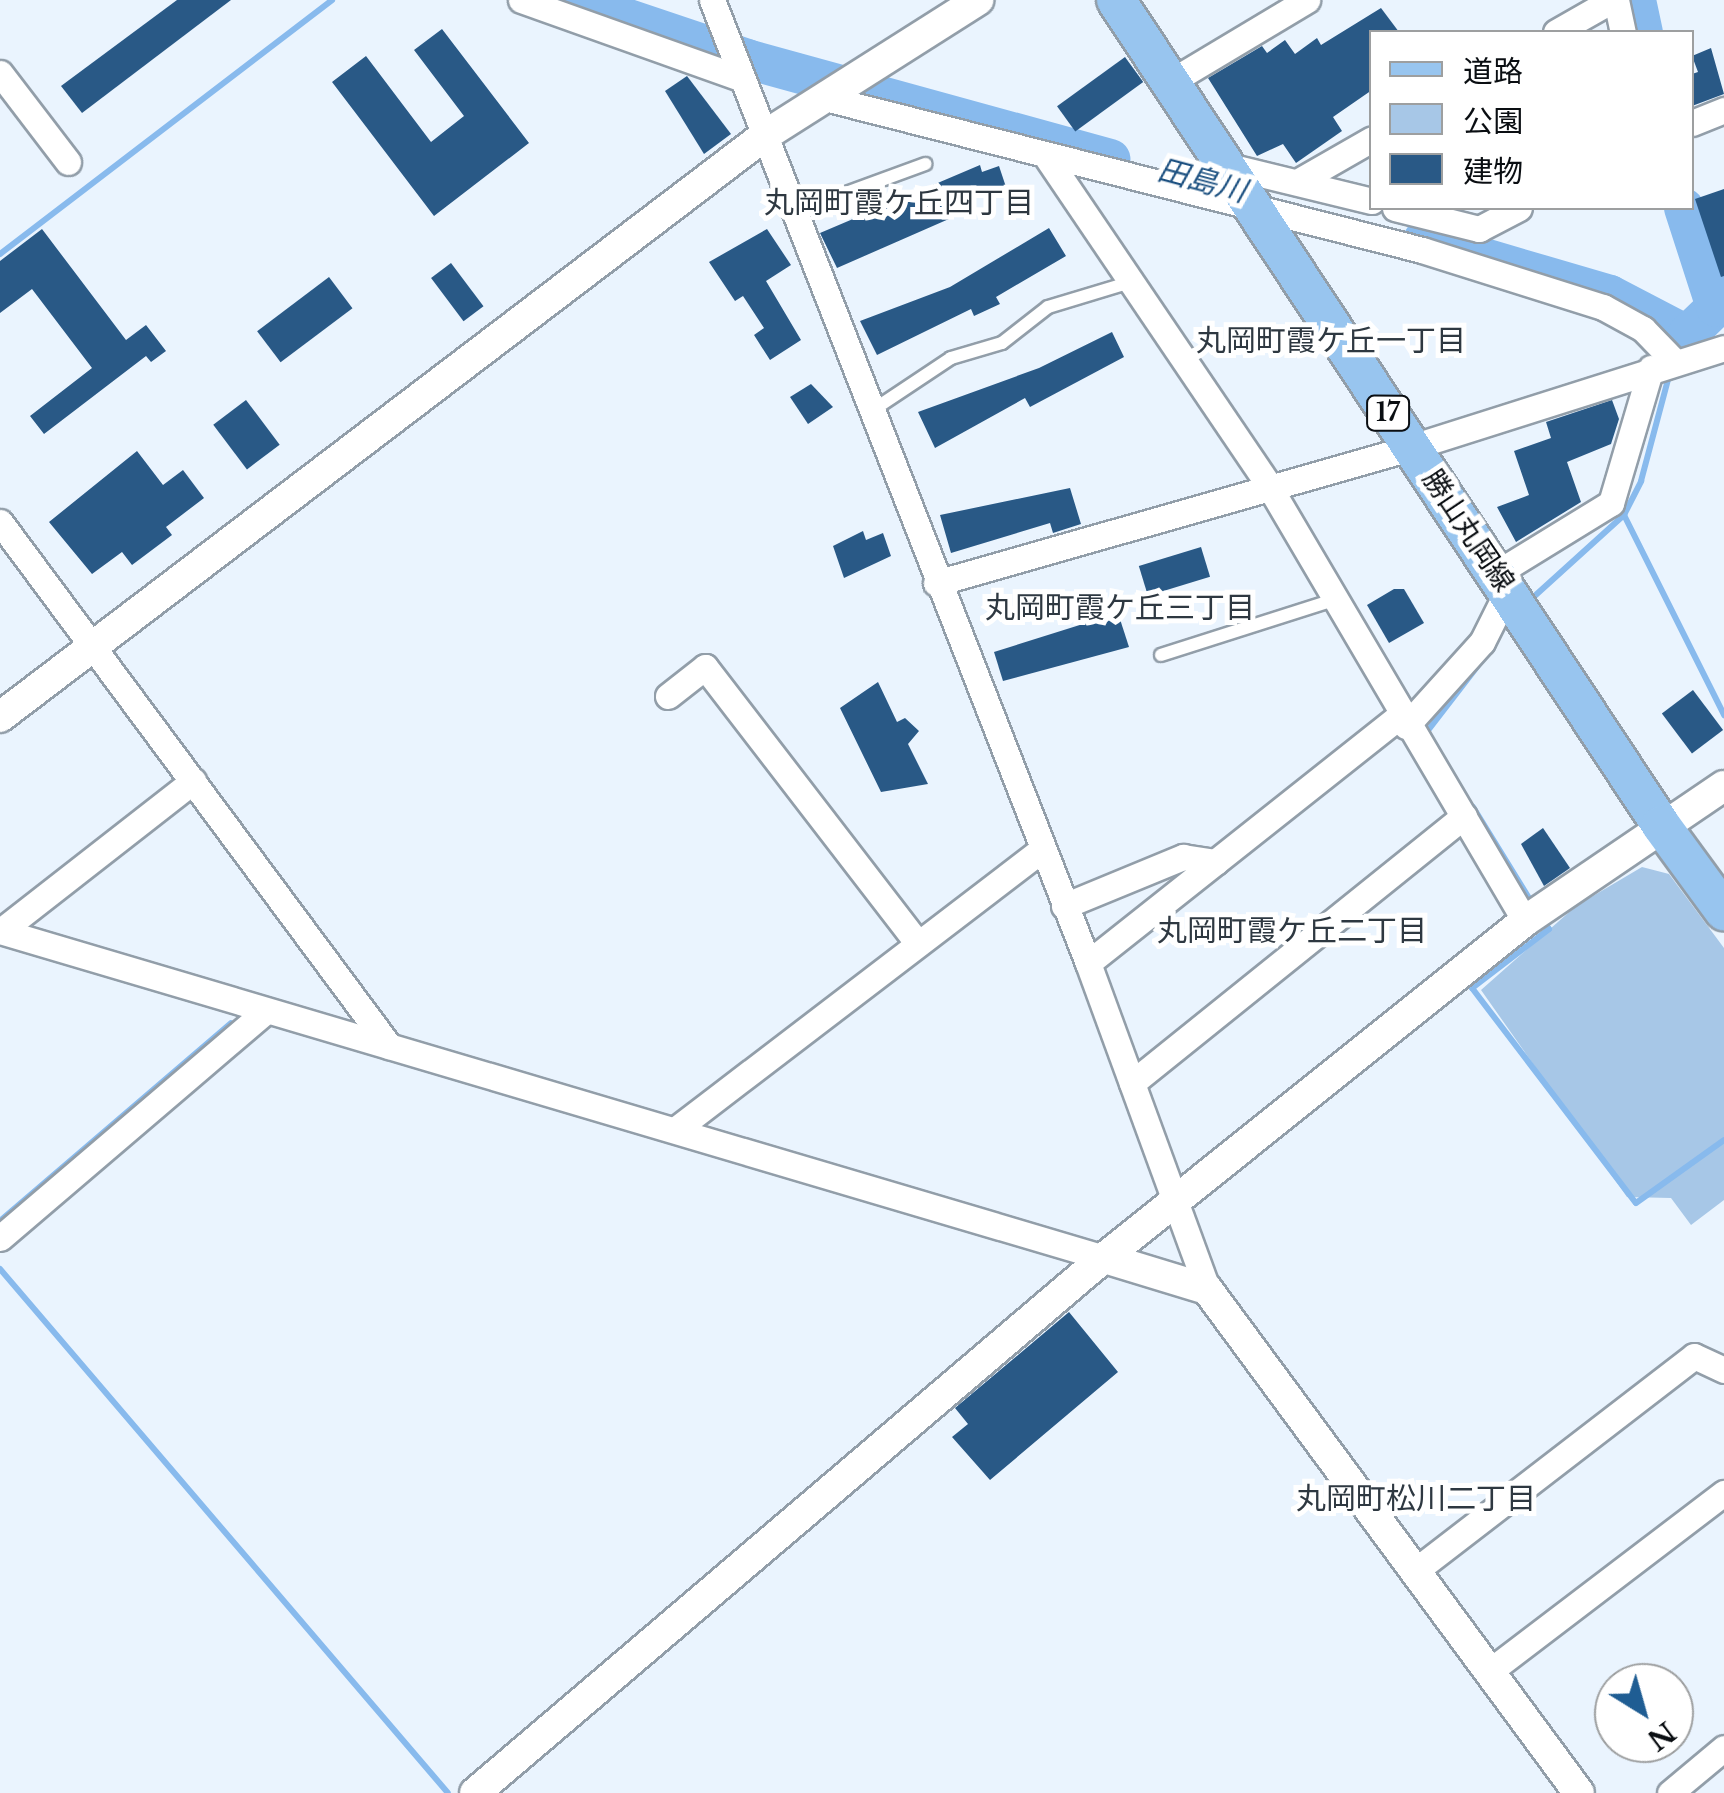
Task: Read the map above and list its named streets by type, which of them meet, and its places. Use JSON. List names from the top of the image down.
{
  "streets": {
    "main road": ["17", "勝山丸岡線"]
  },
  "districts": [
    "丸岡町霞ケ丘四丁目",
    "丸岡町霞ケ丘一丁目",
    "丸岡町霞ケ丘三丁目",
    "丸岡町霞ケ丘二丁目",
    "丸岡町松川二丁目"
  ],
  "water": ["田島川"],
  "legend": ["道路", "公園", "建物"],
  "north": "bottom right"
}
